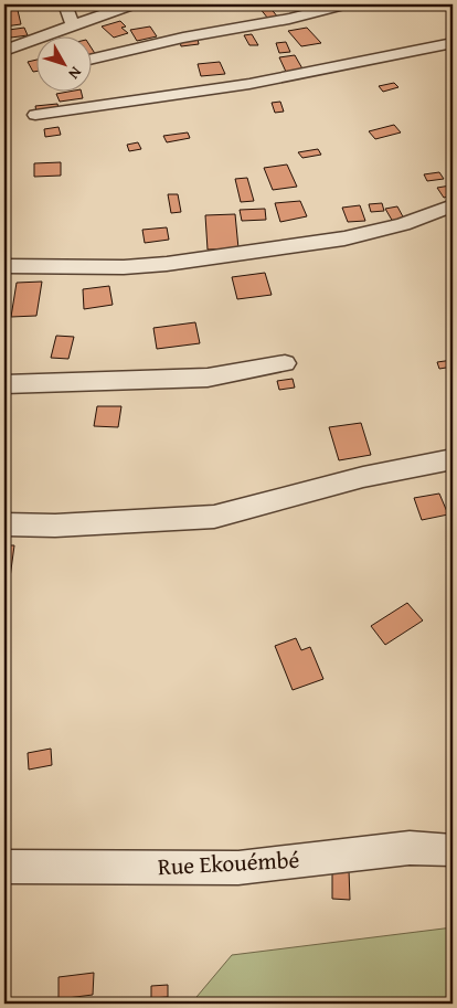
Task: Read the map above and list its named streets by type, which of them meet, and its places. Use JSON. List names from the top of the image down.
{
  "streets": {
    "street": ["Rue Ekouémbé"]
  },
  "north": "bottom right"
}
